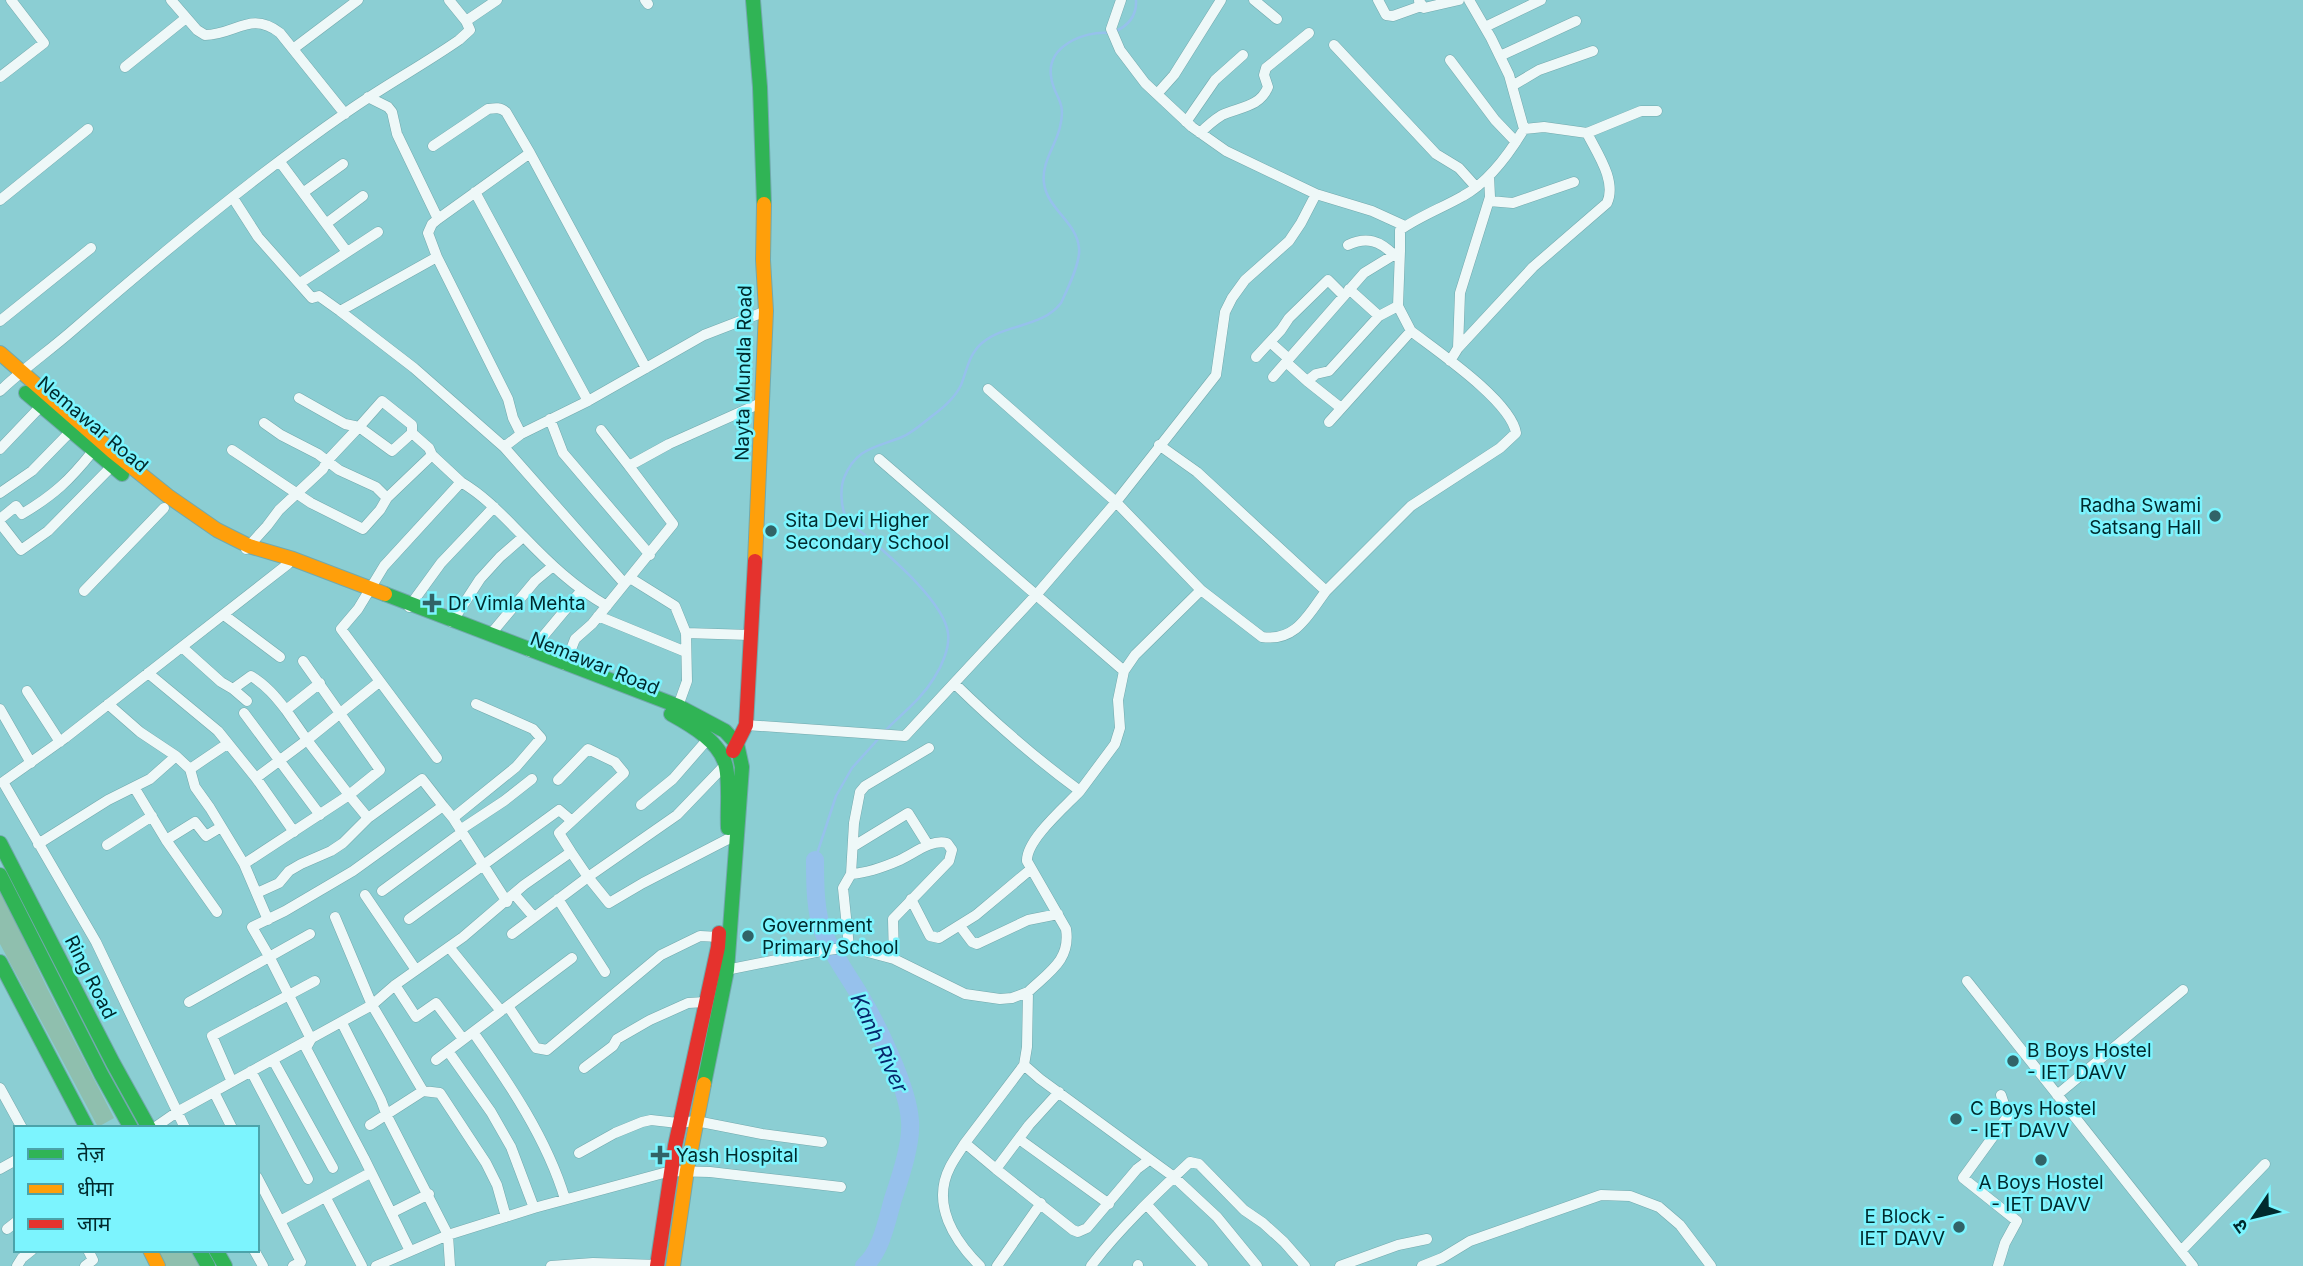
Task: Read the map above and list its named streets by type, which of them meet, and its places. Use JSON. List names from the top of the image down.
{
  "streets": {
    "main road": ["Nayta Mundla Road", "Nemawar Road", "Ring Road"]
  },
  "crossings": [
    ["Nayta Mundla Road", "Nemawar Road"]
  ],
  "water": ["Kanh River"],
  "places": {
    "other": [
      "Radha Swami Satsang Hall",
      "Sita Devi Higher Secondary School",
      "Government Primary School",
      "B Boys Hostel - IET DAVV",
      "C Boys Hostel - IET DAVV",
      "A Boys Hostel - IET DAVV",
      "E Block - IET DAVV"
    ],
    "health": ["Dr Vimla Mehta", "Yash Hospital"]
  },
  "legend": ["तेज़", "धीमा", "जाम"],
  "north": "bottom left"
}
